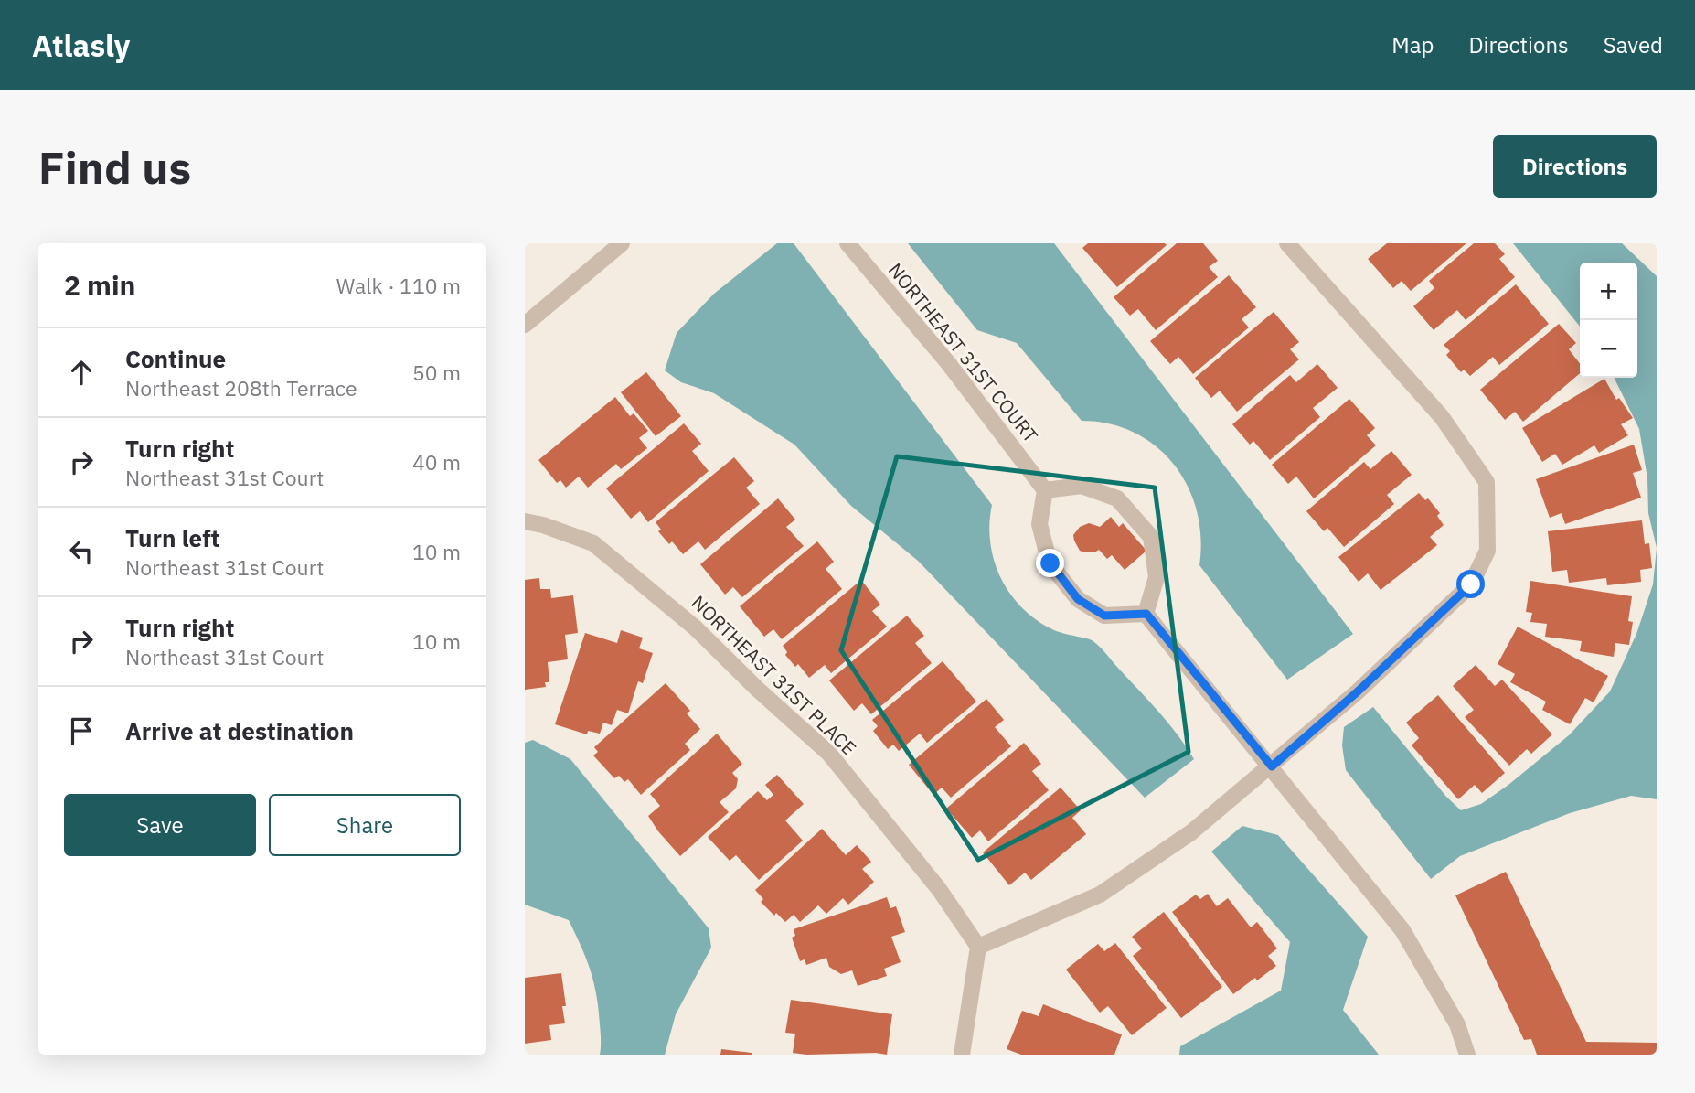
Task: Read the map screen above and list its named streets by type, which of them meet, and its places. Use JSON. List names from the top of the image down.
{
  "streets": {
    "street": ["NORTHEAST 31ST COURT", "NORTHEAST 31ST PLACE"]
  },
  "page": {
    "header": "Atlasly",
    "nav": ["Map", "Directions", "Saved"],
    "buttons": [
      "Directions",
      ["Save", "Share"]
    ],
    "title": "Find us",
    "heading": ["2 min", "Walk · 110 m"],
    "map_buttons": ["+", "−"],
    "list": [
      ["Continue", "Northeast 208th Terrace", "50 m"],
      ["Turn right", "Northeast 31st Court", "40 m"],
      ["Turn left", "Northeast 31st Court", "10 m"],
      ["Turn right", "Northeast 31st Court", "10 m"],
      "Arrive at destination"
    ]
  }
}
